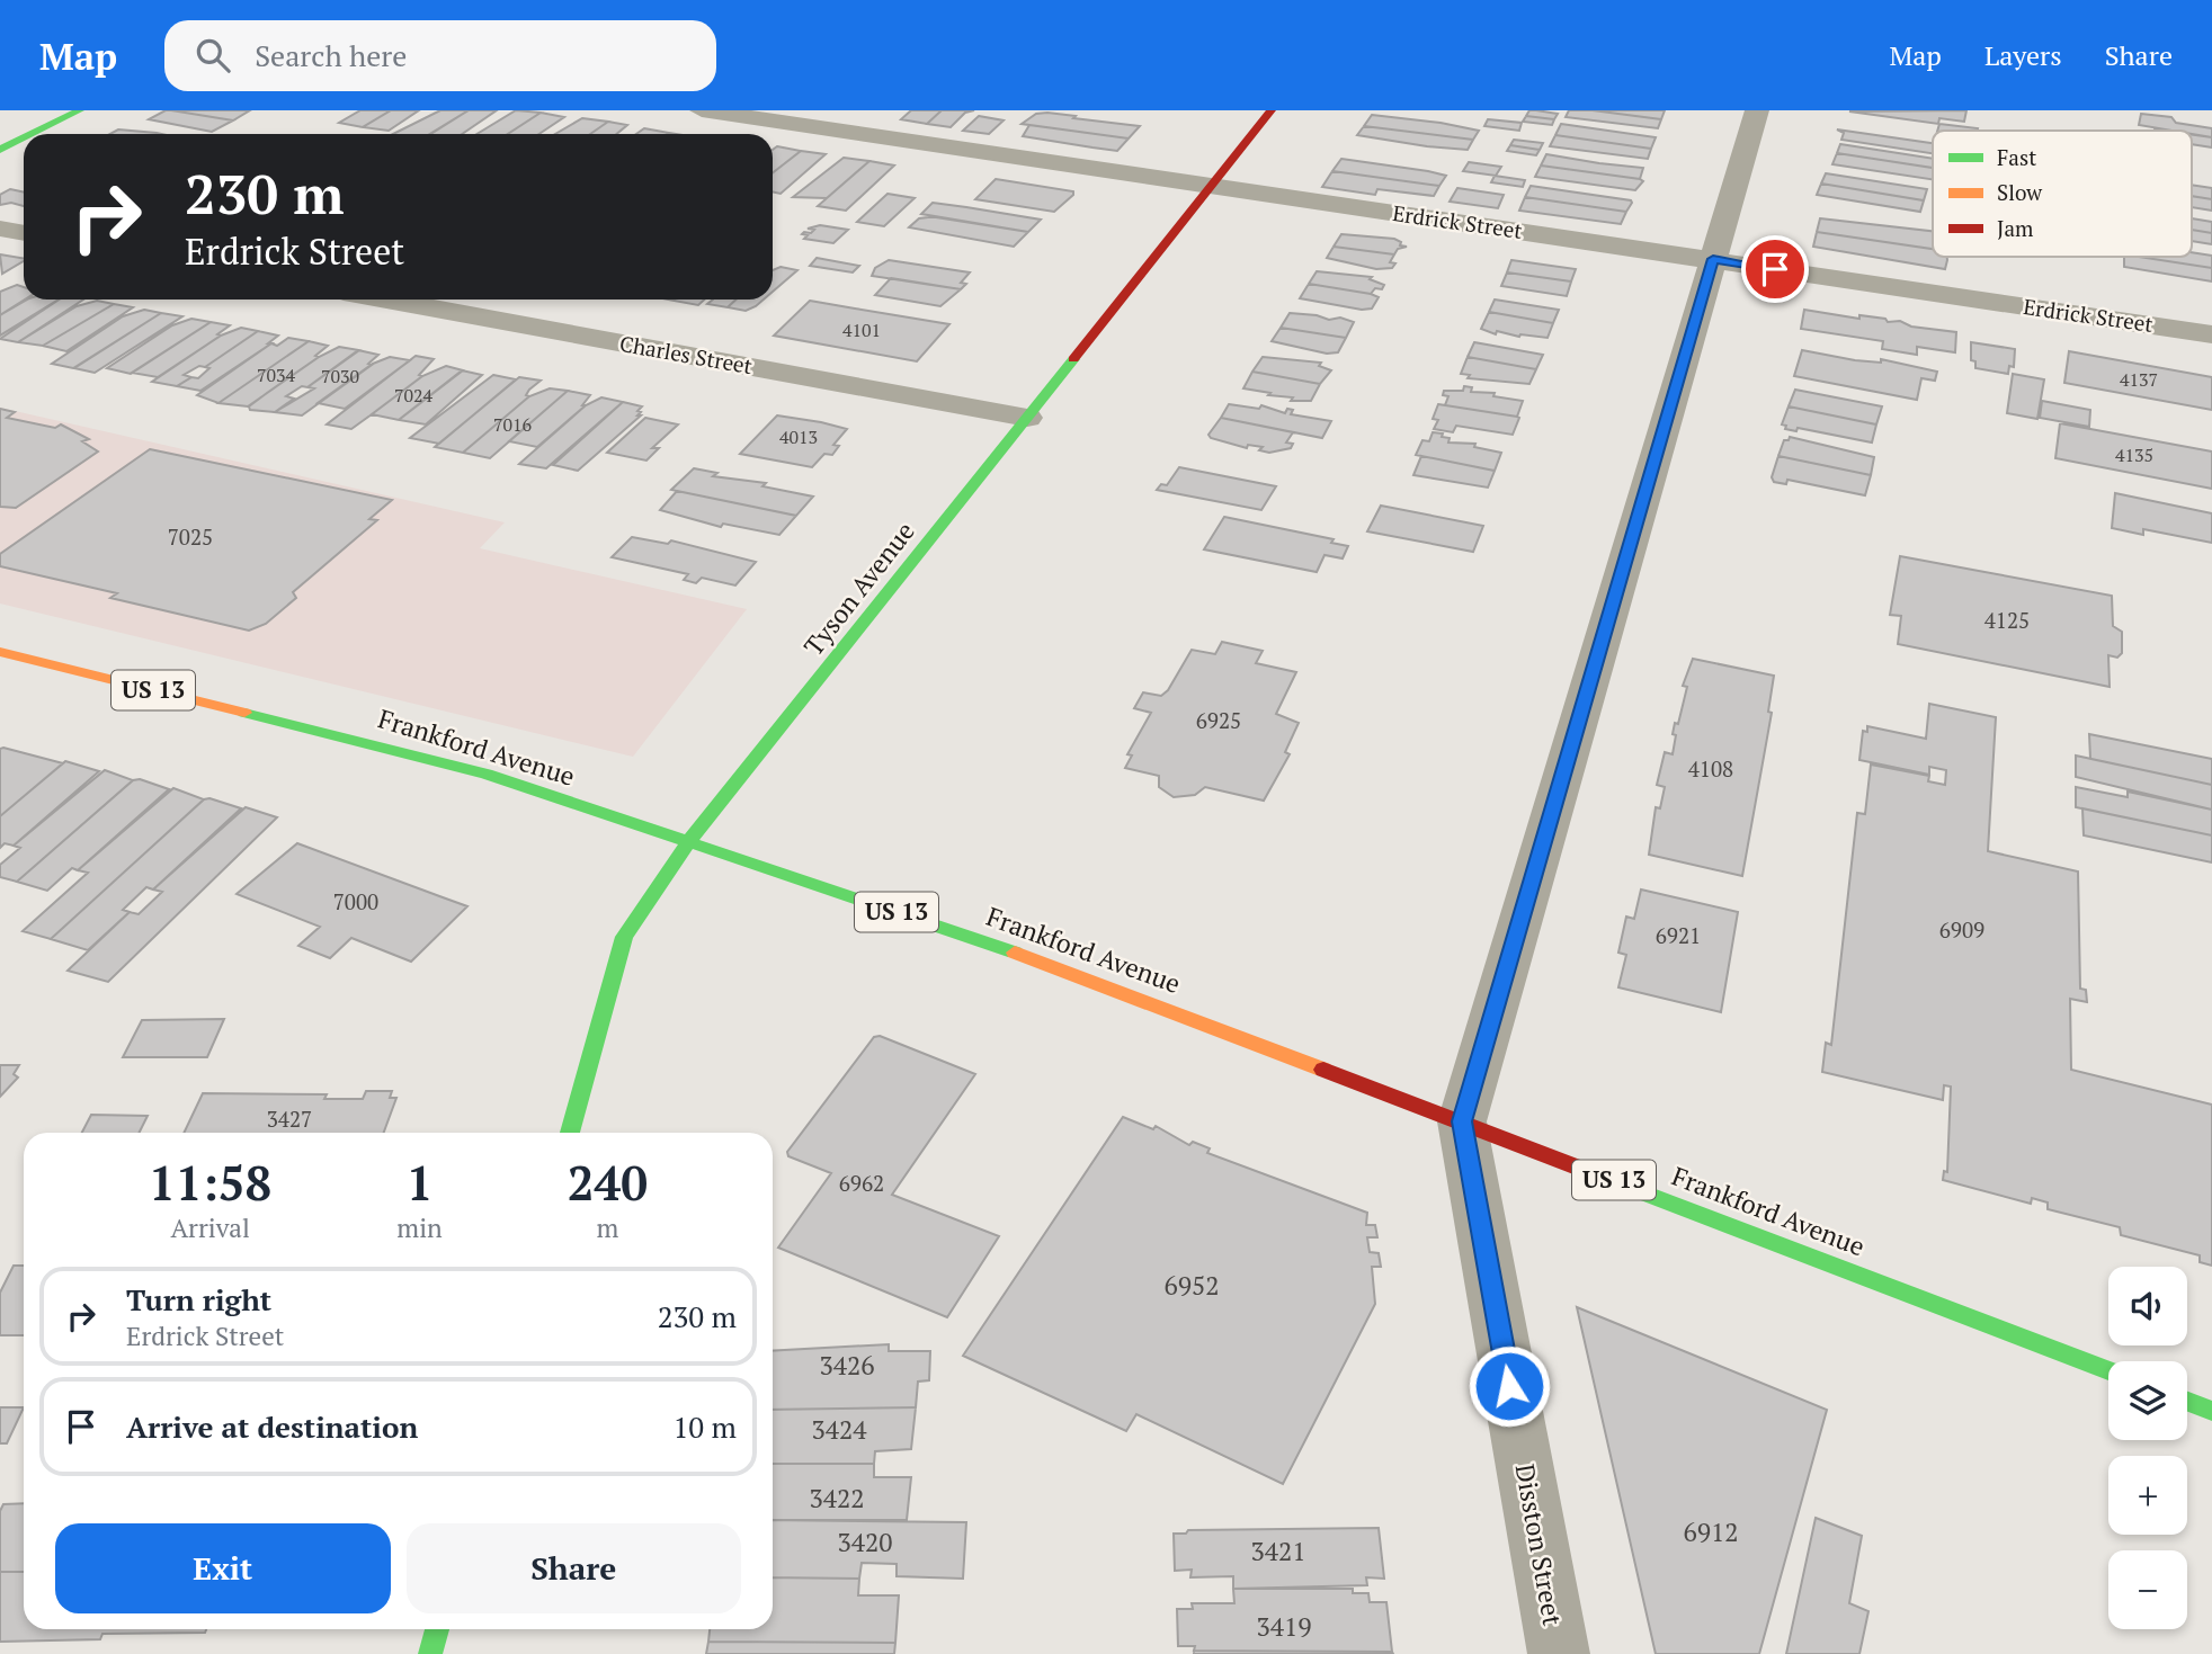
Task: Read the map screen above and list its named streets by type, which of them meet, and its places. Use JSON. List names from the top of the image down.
{
  "streets": {
    "street": [
      "Erdrick Street",
      "Charles Street",
      "Tyson Avenue",
      "US 13",
      "Frankford Avenue",
      "Disston Street"
    ]
  },
  "crossings": [
    ["Erdrick Street", "Tyson Avenue"],
    ["Erdrick Street", "Disston Street"],
    ["Charles Street", "Tyson Avenue"],
    ["Tyson Avenue", "Frankford Avenue"],
    ["Frankford Avenue", "Disston Street"]
  ],
  "house_numbers": [
    "4101",
    "7034",
    "7030",
    "4137",
    "7024",
    "7016",
    "4013",
    "4135",
    "7025",
    "4125",
    "6925",
    "4108",
    "7000",
    "6909",
    "6921",
    "3427",
    "6962",
    "6952",
    "3426",
    "3424",
    "3422",
    "6912",
    "3420",
    "3421",
    "3419"
  ],
  "legend": ["Fast", "Slow", "Jam"],
  "page": {
    "header": "Map",
    "search": "Search here",
    "nav": ["Map", "Layers", "Share"],
    "turn": ["230 m", "Erdrick Street"],
    "eta": [
      "11:58",
      "Arrival",
      "1",
      "min",
      "240",
      "m"
    ],
    "map_buttons": ["+", "−"],
    "list": [
      {
        "name": "Turn right",
        "note": "Erdrick Street",
        "value": "230 m"
      },
      {
        "name": "Arrive at destination",
        "value": "10 m"
      }
    ],
    "buttons": ["Exit", "Share"]
  }
}
